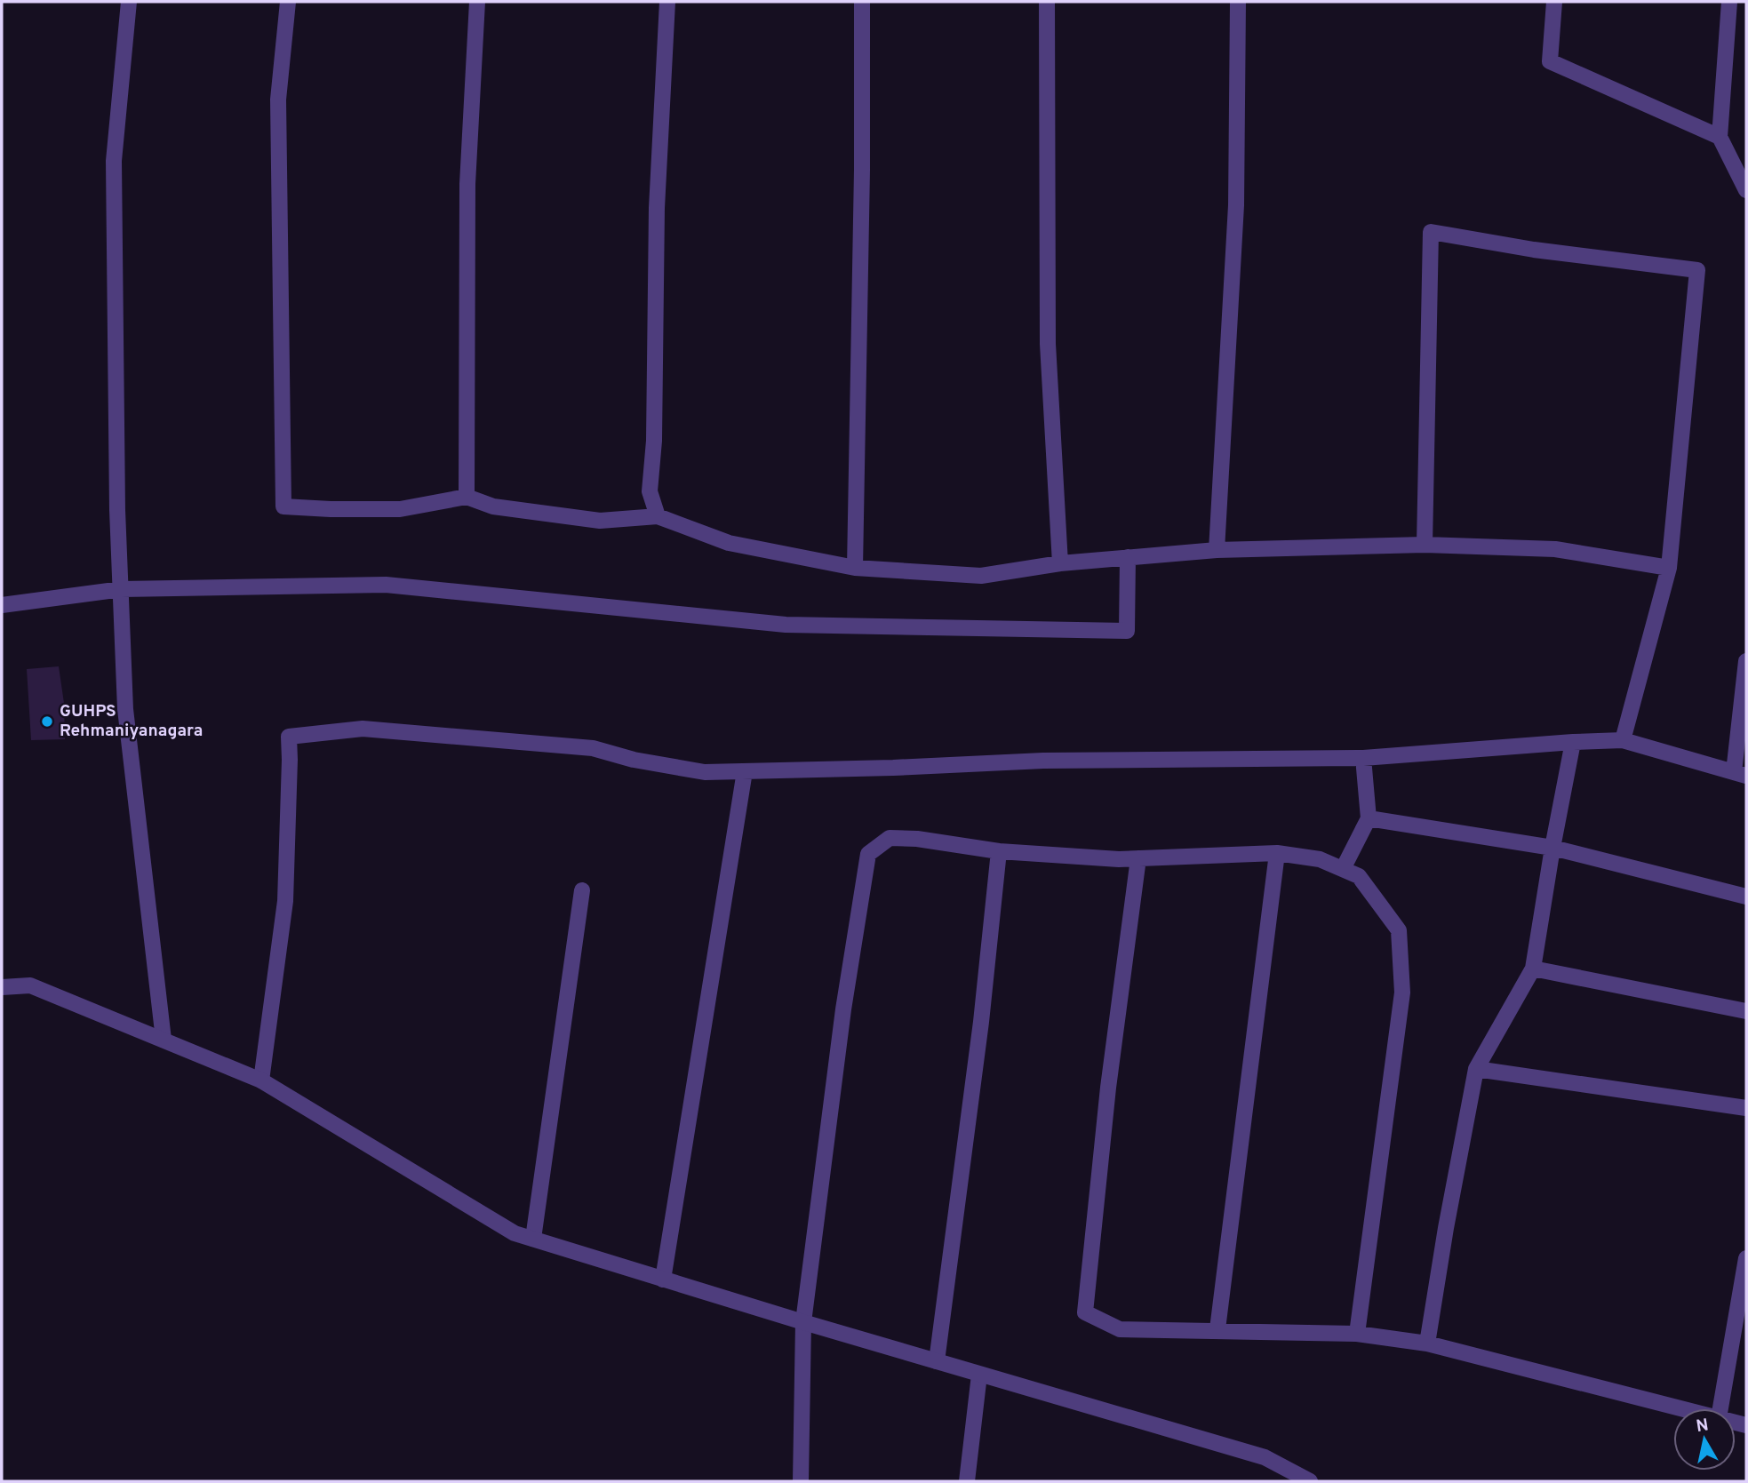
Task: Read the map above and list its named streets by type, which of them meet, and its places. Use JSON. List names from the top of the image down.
{
  "places": ["GUHPS Rehmaniyanagara"],
  "north": "top"
}
